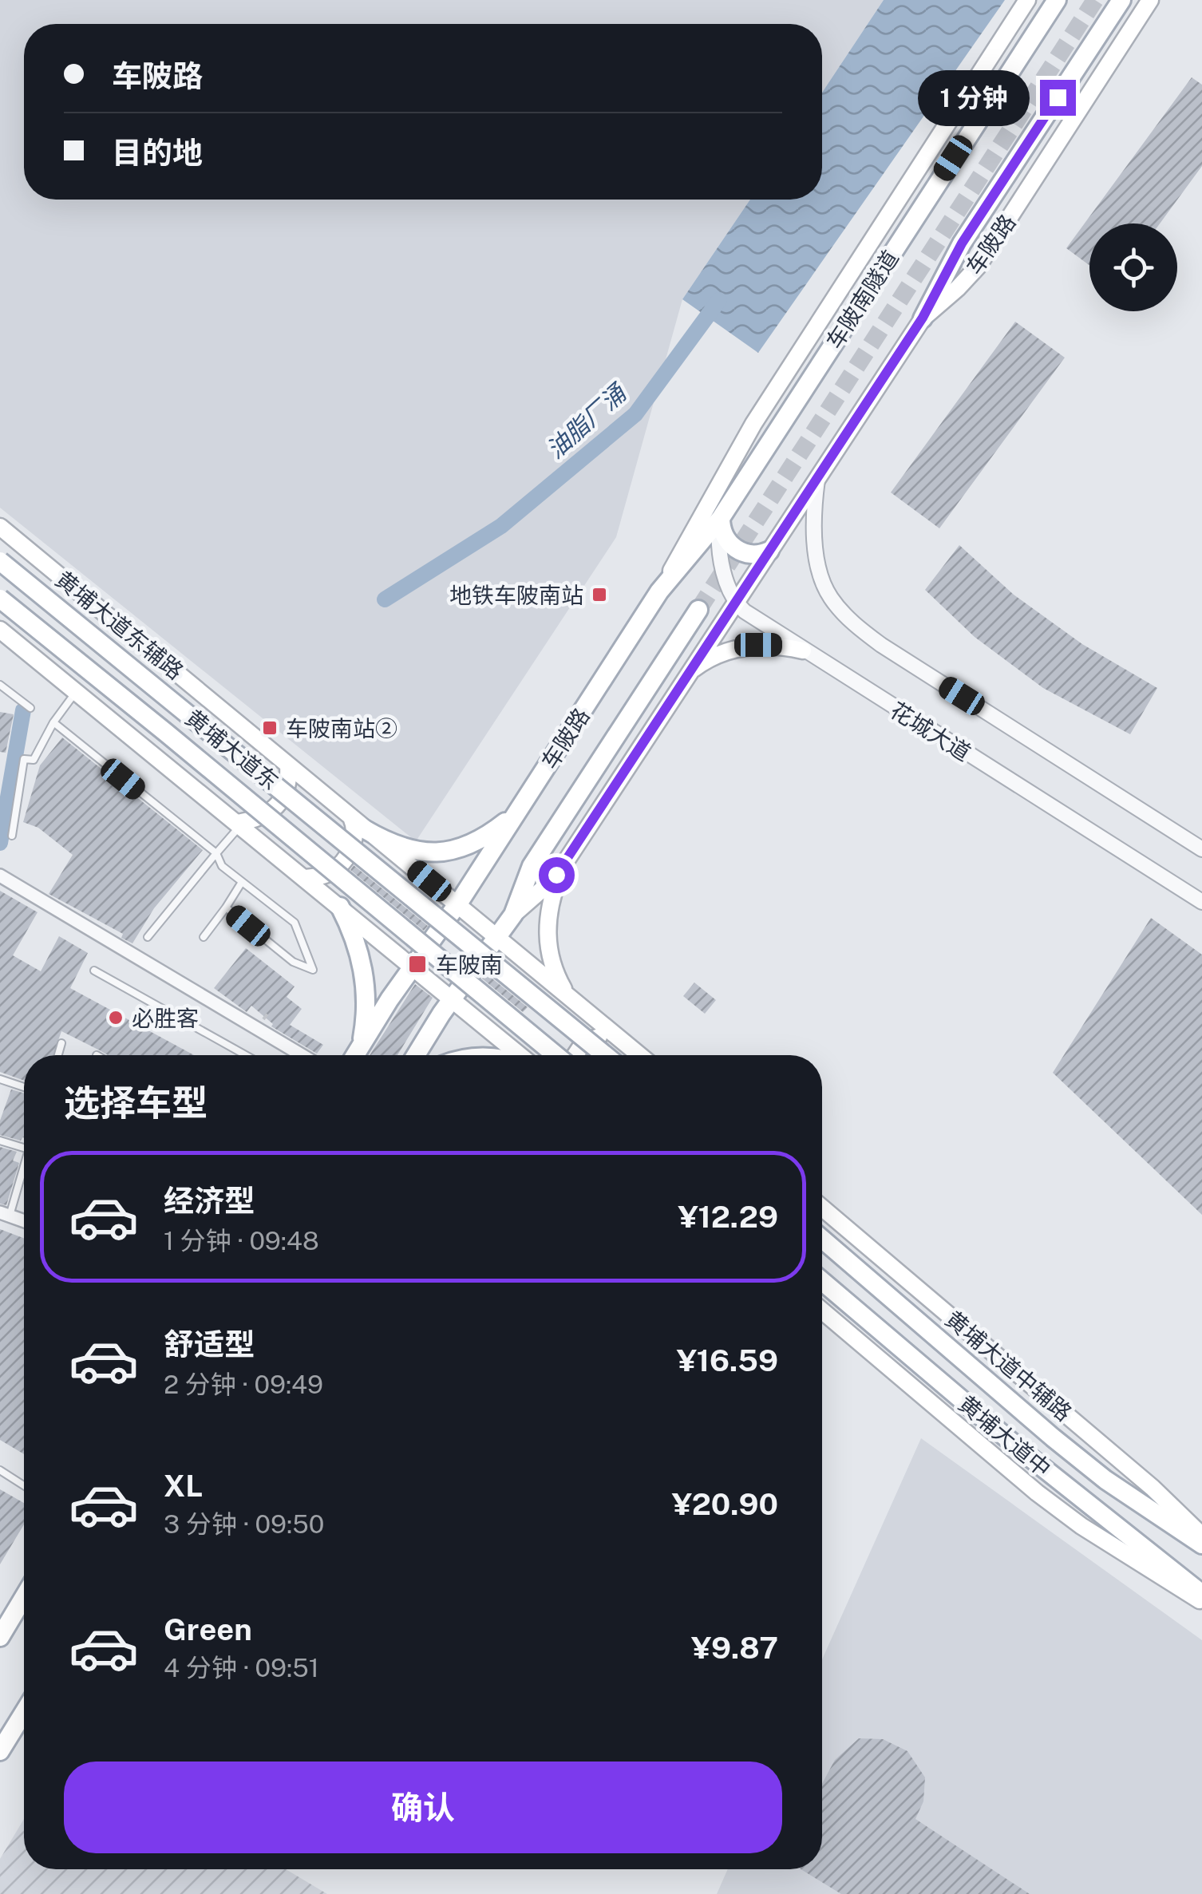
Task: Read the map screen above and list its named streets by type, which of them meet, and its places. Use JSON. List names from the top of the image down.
{
  "streets": {
    "main road": [
      "车陂路",
      "车陂南隧道",
      "黄埔大道东辅路",
      "黄埔大道东",
      "黄埔大道中辅路",
      "黄埔大道中"
    ],
    "street": ["花城大道"]
  },
  "crossings": [
    ["车陂路", "车陂南隧道"],
    ["车陂路", "黄埔大道东辅路"],
    ["车陂路", "花城大道"]
  ],
  "water": ["油脂厂涌"],
  "places": {
    "transit": ["地铁车陂南站", "车陂南站②", "车陂南"],
    "other": ["必胜客"]
  },
  "page": {
    "banner": ["车陂路", "目的地"],
    "bubble": "1 分钟",
    "heading": "选择车型",
    "list": [
      {
        "name": "经济型",
        "note": "1 分钟 · 09:48",
        "value": "¥12.29"
      },
      {
        "name": "舒适型",
        "note": "2 分钟 · 09:49",
        "value": "¥16.59"
      },
      {
        "name": "XL",
        "note": "3 分钟 · 09:50",
        "value": "¥20.90"
      },
      {
        "name": "Green",
        "note": "4 分钟 · 09:51",
        "value": "¥9.87"
      }
    ],
    "buttons": "确认"
  }
}
